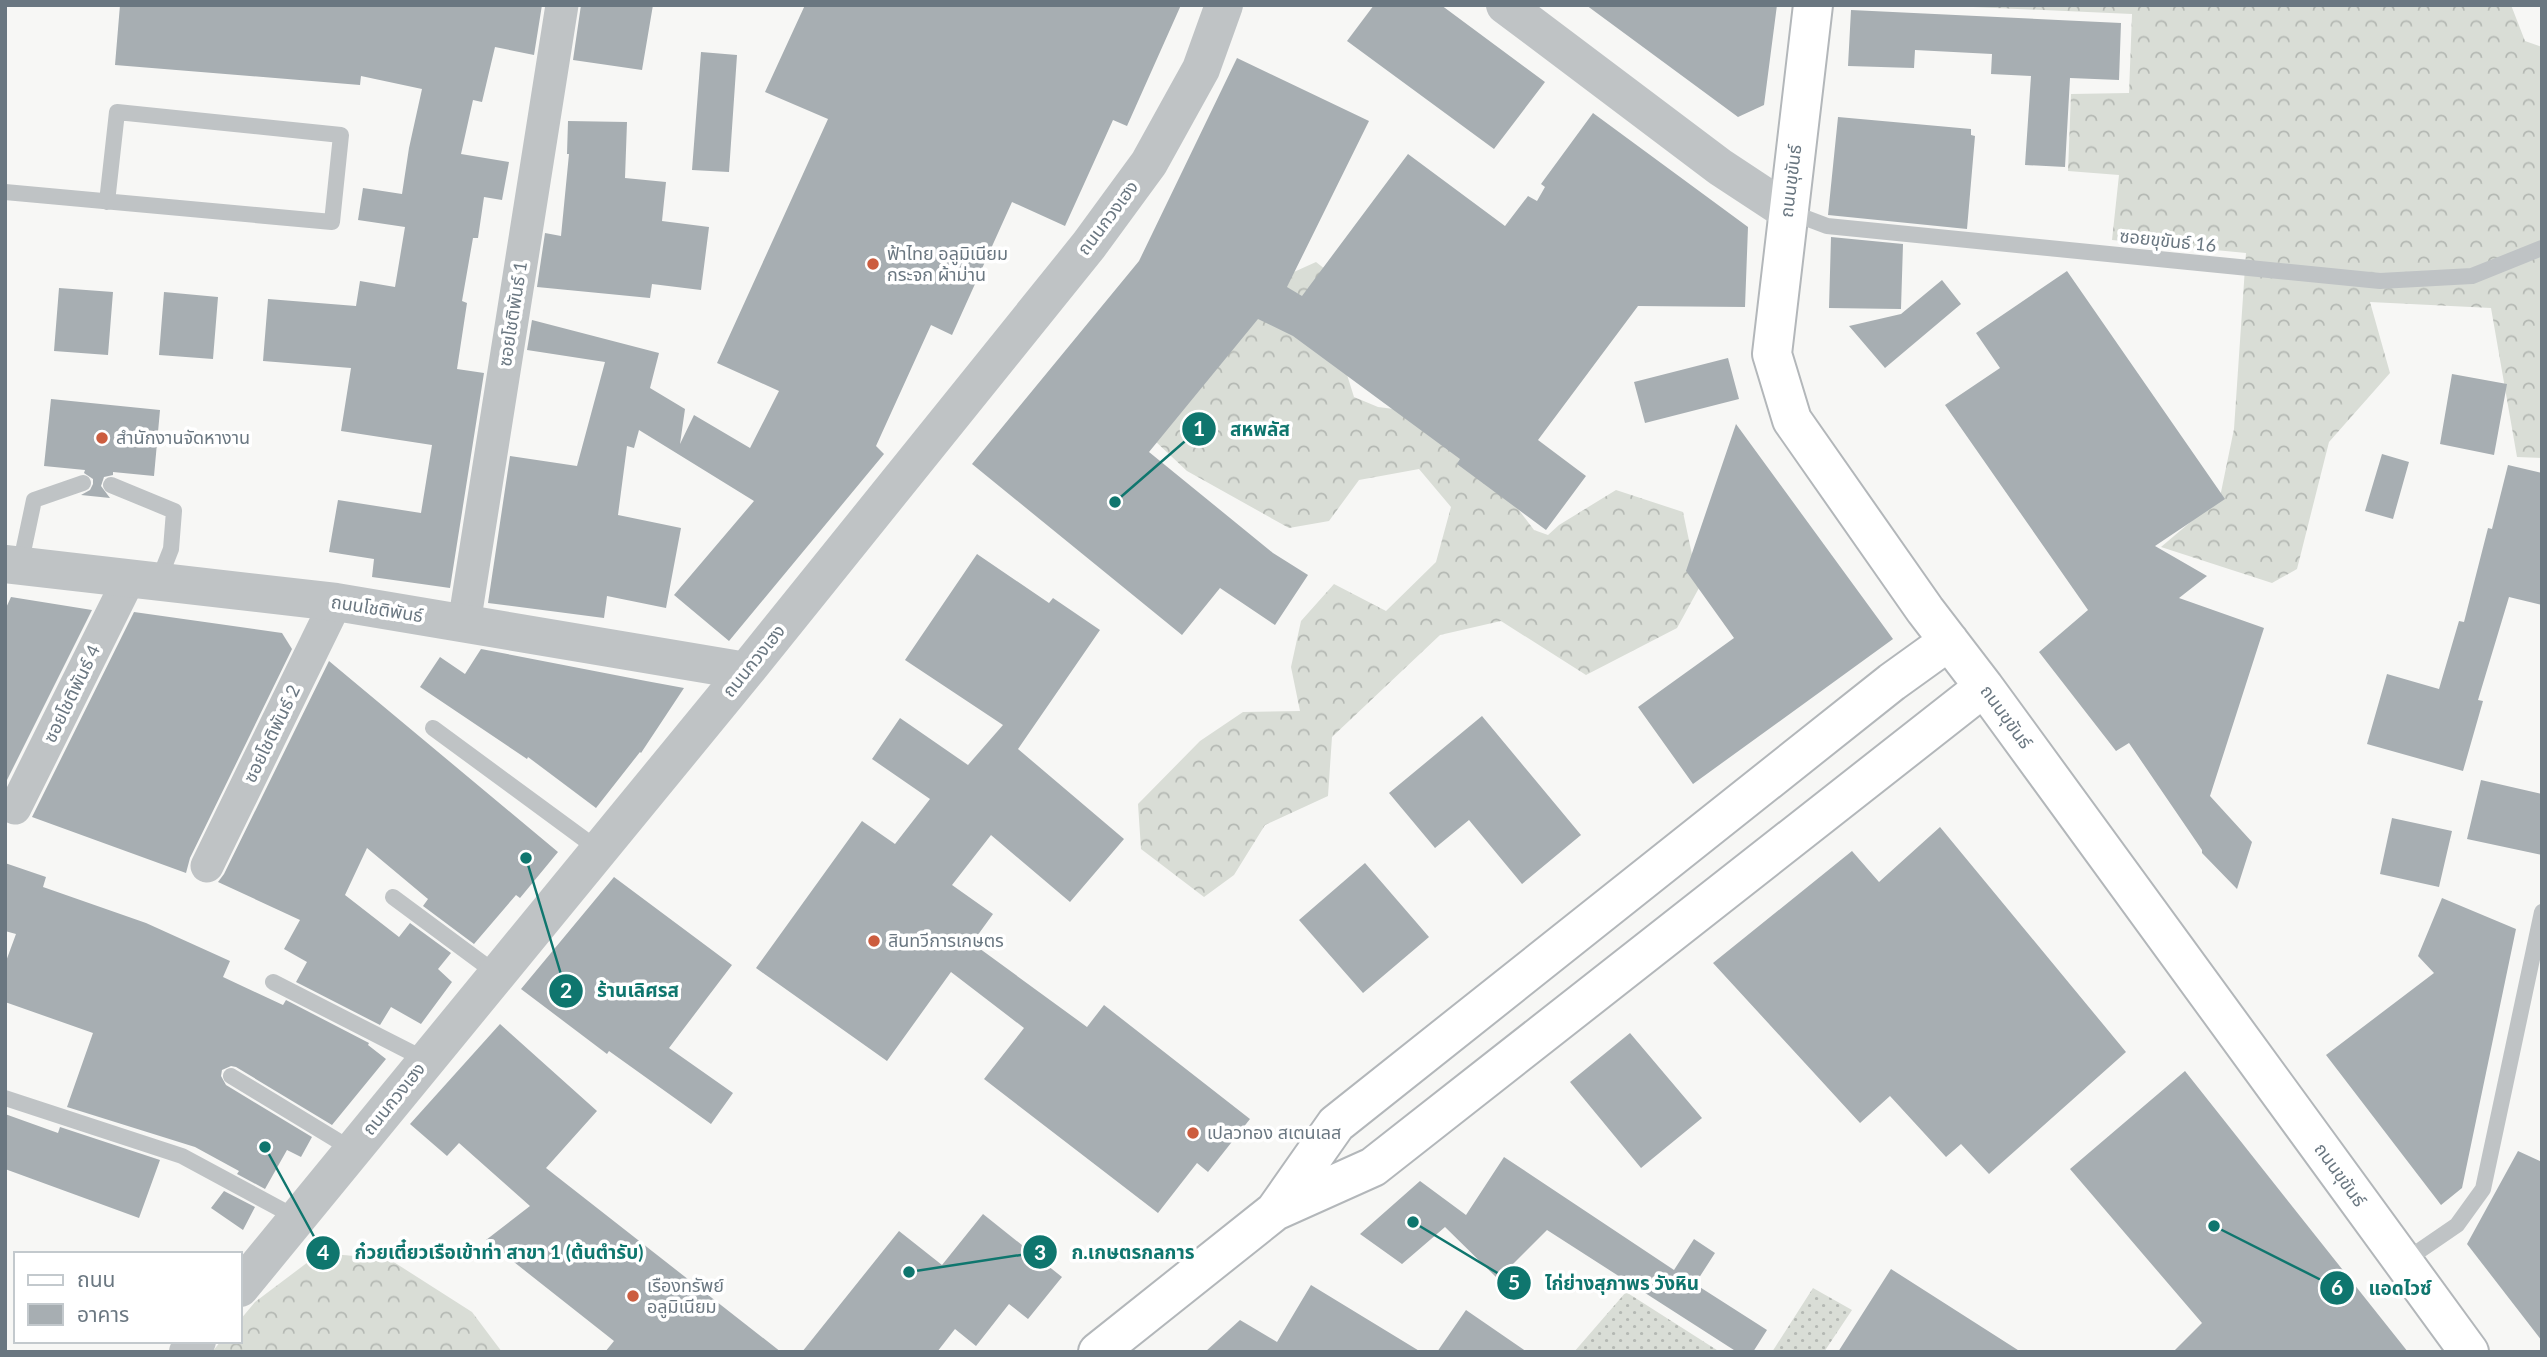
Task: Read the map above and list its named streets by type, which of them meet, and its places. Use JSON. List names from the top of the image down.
{
  "streets": {
    "main road": ["ถนนขุขันธ์"],
    "street": [
      "ถนนกวงเฮง",
      "ซอยโชติพันธ์ 1",
      "ถนนโชติพันธ์",
      "ซอยโชติพันธ์ 4",
      "ซอยโชติพันธ์ 2"
    ],
    "lane": ["ซอยขุขันธ์ 16"]
  },
  "crossings": [
    ["ถนนขุขันธ์", "ซอยขุขันธ์ 16"],
    ["ถนนกวงเฮง", "ถนนโชติพันธ์"],
    ["ซอยโชติพันธ์ 1", "ถนนโชติพันธ์"],
    ["ถนนโชติพันธ์", "ซอยโชติพันธ์ 4"],
    ["ถนนโชติพันธ์", "ซอยโชติพันธ์ 2"]
  ],
  "places": [
    "ฟ้าไทย อลูมิเนียม กระจก ผ้าม่าน",
    "สำนักงานจัดหางาน",
    "สหพลัส",
    "ร้านเลิศรส",
    "สินทวีการเกษตร",
    "เปลวทอง สเตนเลส",
    "ก๋วยเตี๋ยวเรือเข้าท่า สาขา 1 (ต้นตำรับ)",
    "ไก่ย่างสุภาพร วังหิน",
    "แอดไวซ์",
    "ก.เกษตรกลการ",
    "เรืองทรัพย์ อลูมิเนียม"
  ],
  "legend": ["ถนน", "อาคาร"]
}
